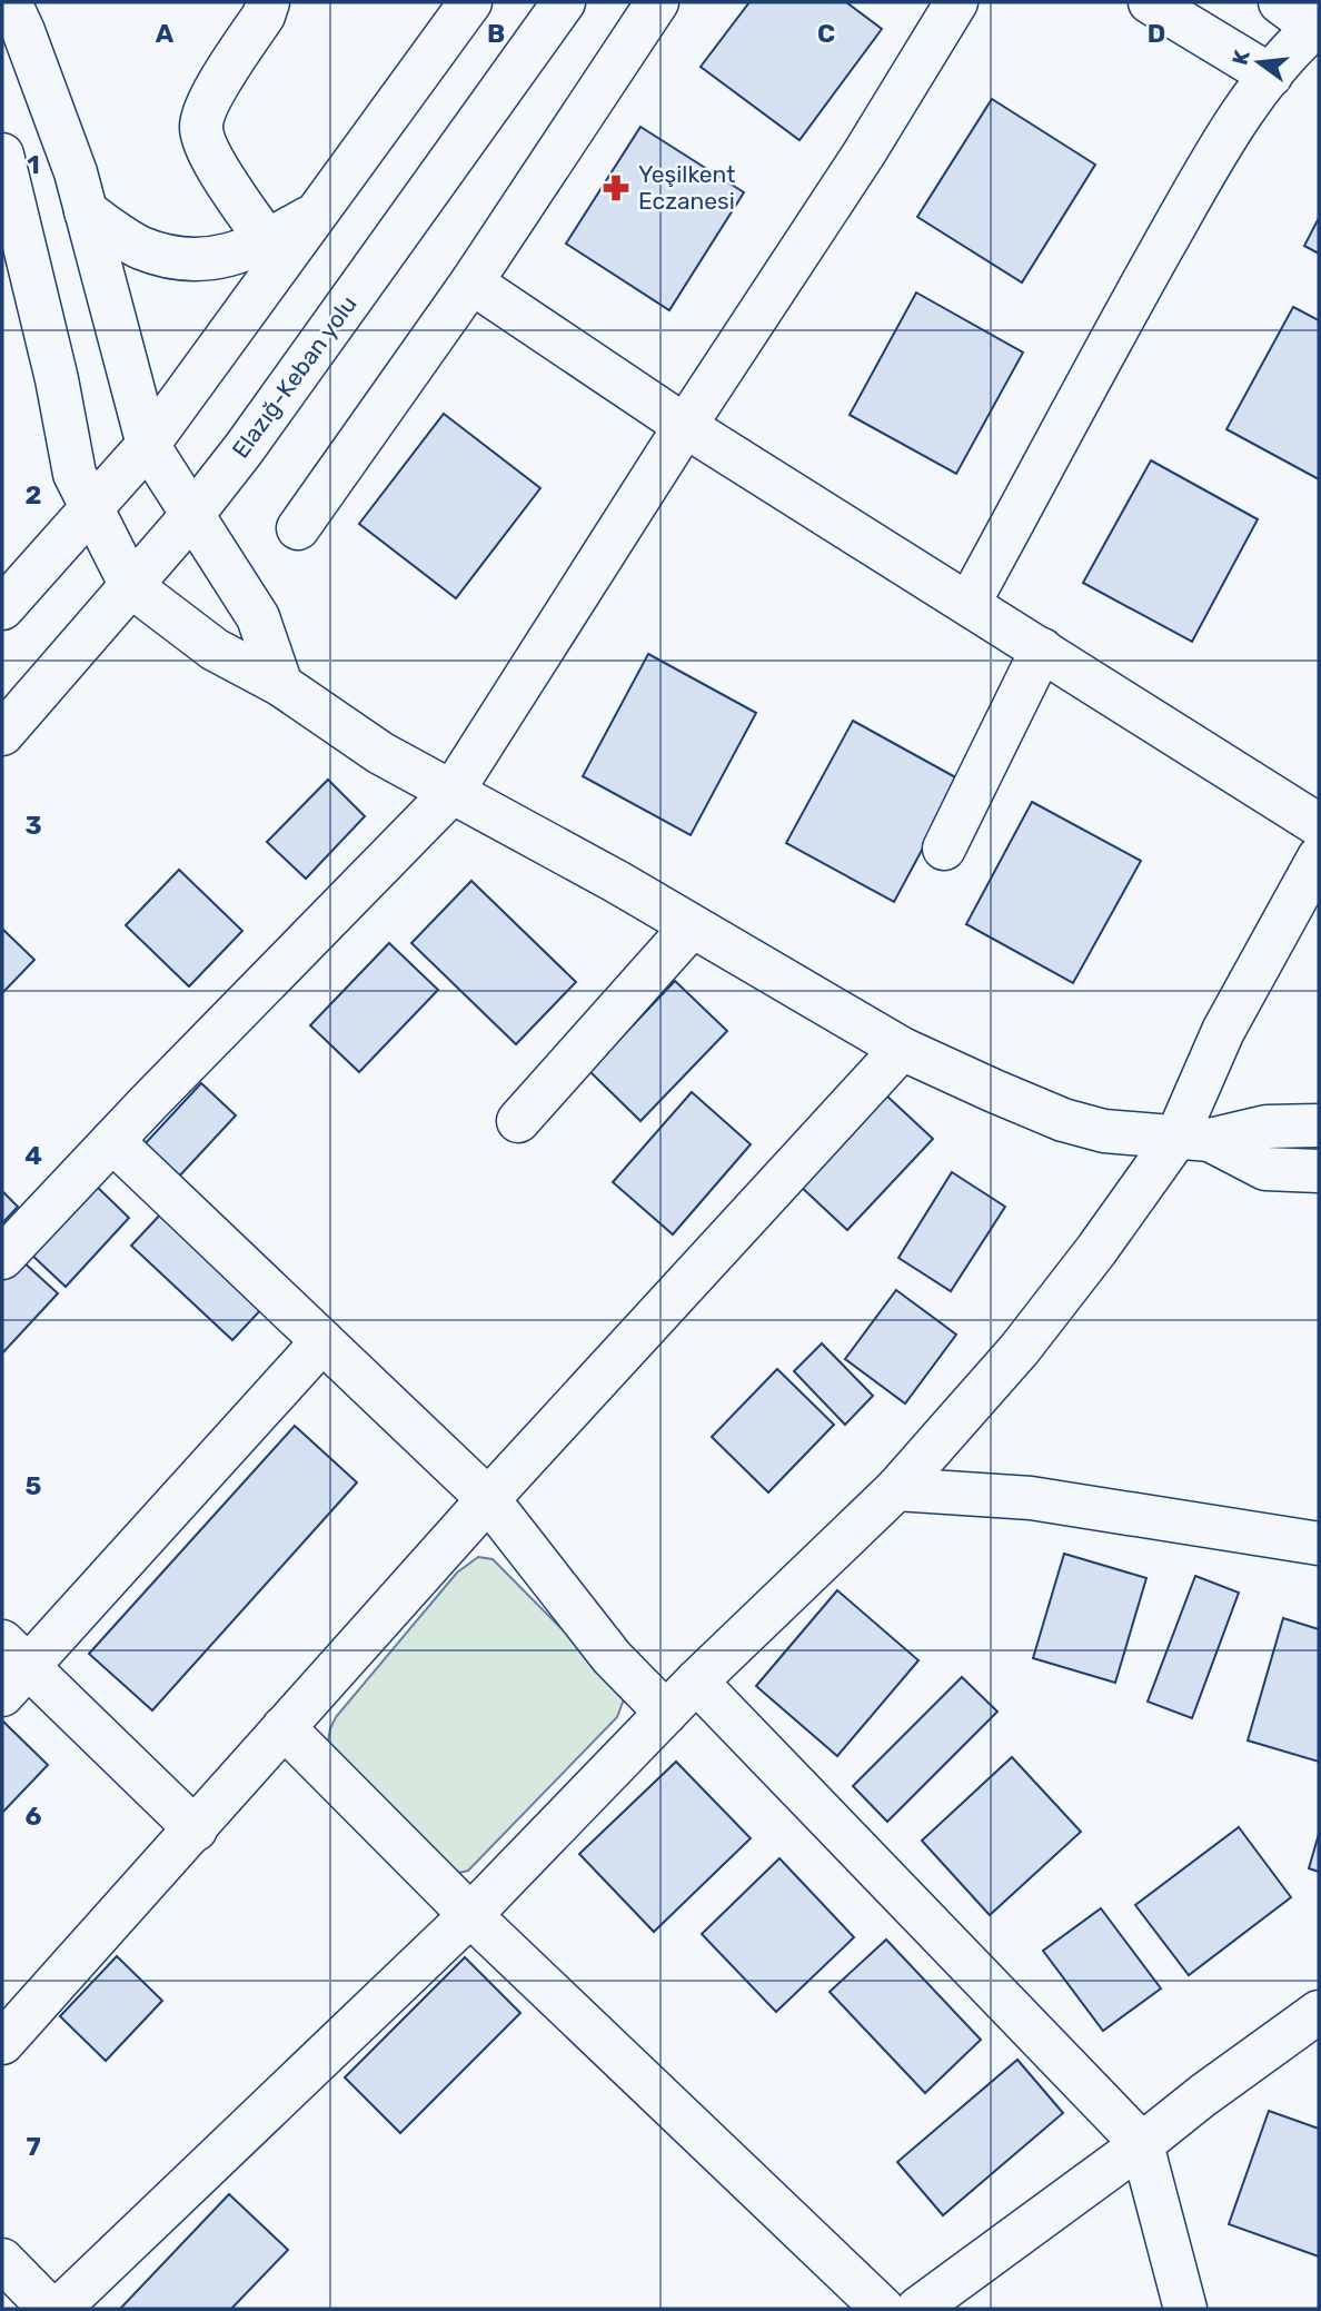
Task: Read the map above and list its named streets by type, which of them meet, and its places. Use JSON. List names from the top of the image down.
{
  "streets": {
    "main road": ["Elazığ-Keban yolu"]
  },
  "places": {
    "pharmacy": ["Yeşilkent Eczanesi"]
  },
  "north": "left",
  "grid": {
    "columns": [
      "A",
      "B",
      "C",
      "D"
    ],
    "rows": [
      "1",
      "2",
      "3",
      "4",
      "5",
      "6",
      "7"
    ]
  }
}
